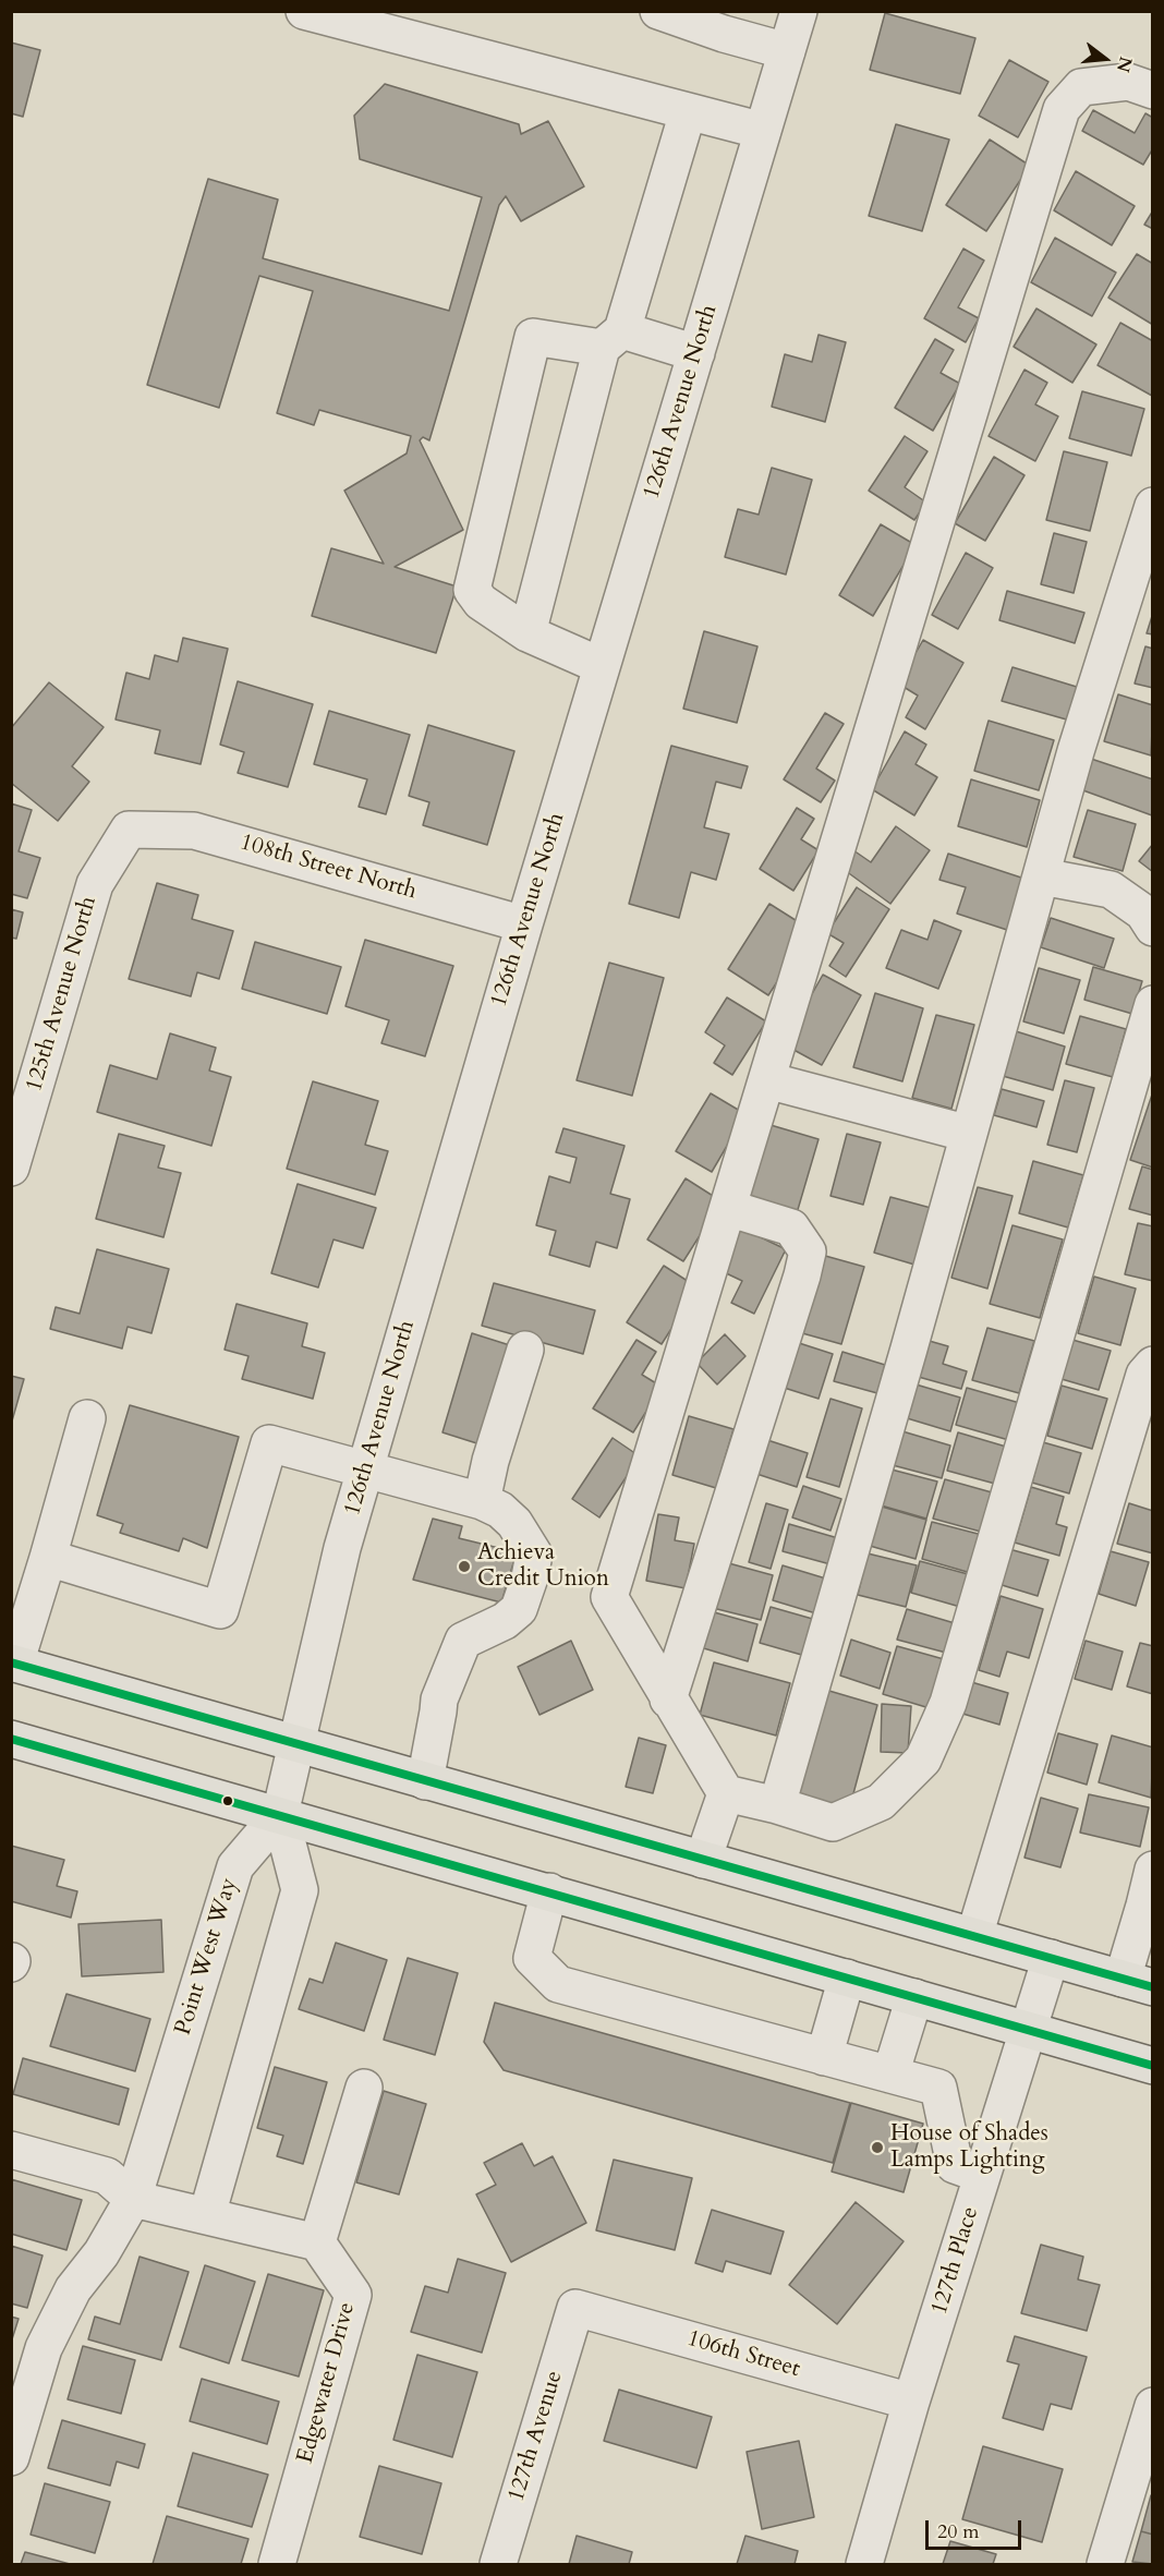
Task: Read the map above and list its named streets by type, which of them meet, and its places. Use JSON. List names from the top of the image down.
{
  "streets": {
    "street": [
      "126th Avenue North",
      "108th Street North",
      "125th Avenue North",
      "Point West Way",
      "127th Place",
      "106th Street",
      "Edgewater Drive",
      "127th Avenue"
    ]
  },
  "crossings": [
    ["126th Avenue North", "108th Street North"],
    ["126th Avenue North", "Point West Way"],
    ["108th Street North", "125th Avenue North"],
    ["127th Place", "106th Street"],
    ["106th Street", "127th Avenue"]
  ],
  "places": ["Achieva Credit Union", "House of Shades Lamps Lighting"],
  "scale_bar": "20 m",
  "north": "right"
}
